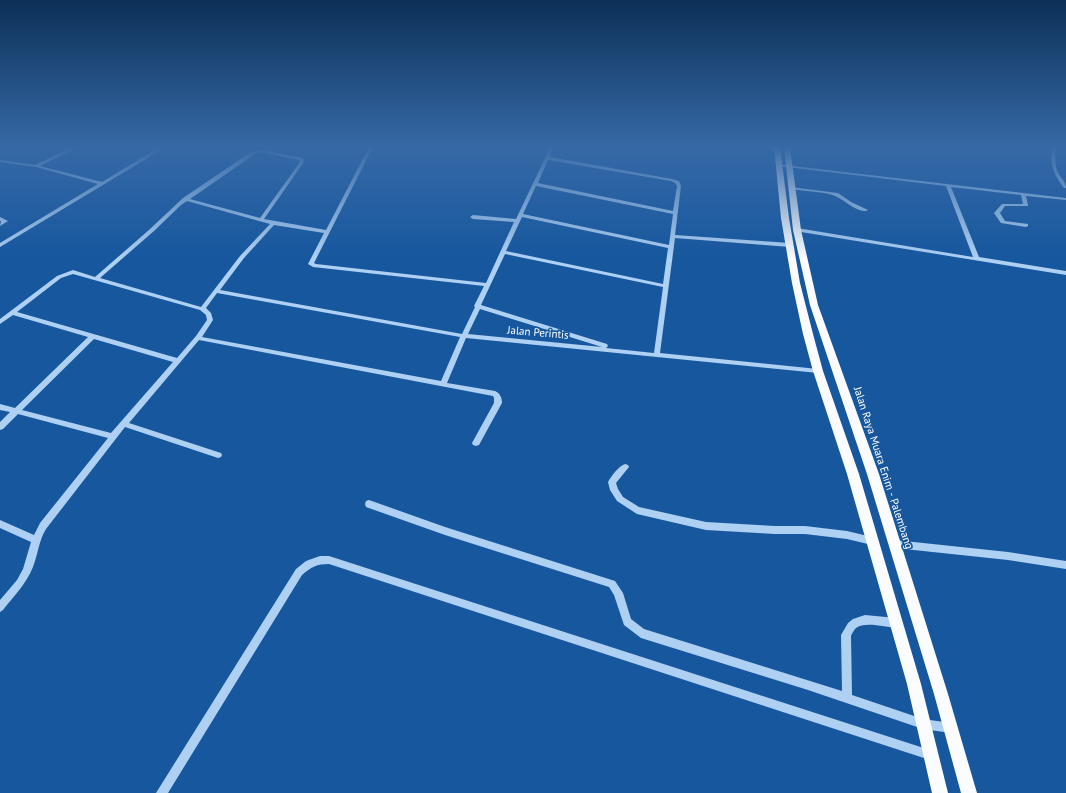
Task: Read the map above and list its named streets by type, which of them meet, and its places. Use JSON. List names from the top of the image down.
{
  "streets": {
    "main road": ["Jalan Raya Muara Enim - Palembang"],
    "street": ["Jalan Perintis"]
  },
  "crossings": [
    ["Jalan Perintis", "Jalan Raya Muara Enim - Palembang"]
  ]
}
